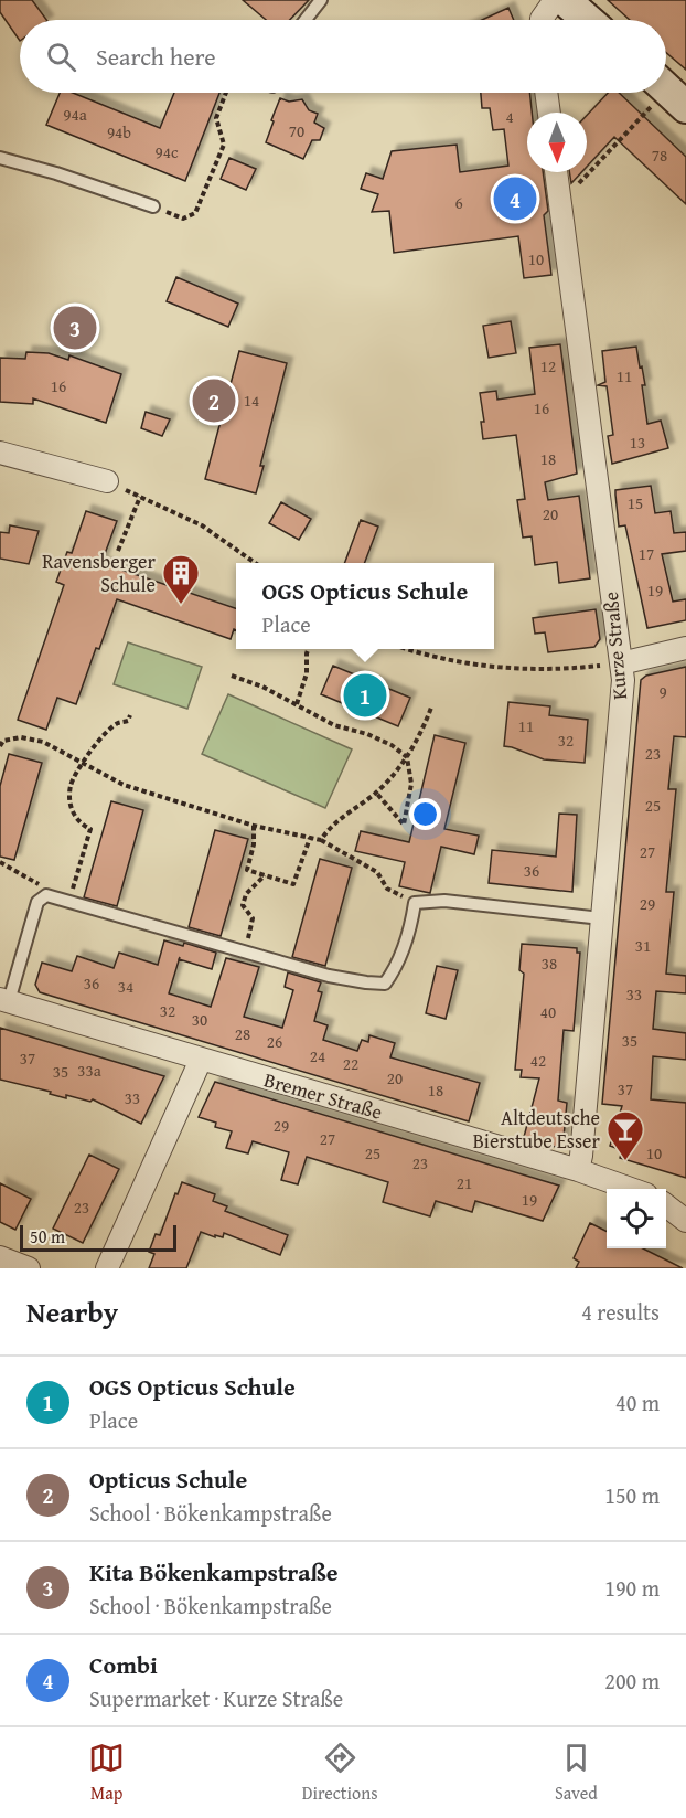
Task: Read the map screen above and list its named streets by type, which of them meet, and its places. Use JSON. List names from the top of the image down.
{
  "streets": {
    "street": ["Kurze Straße", "Bremer Straße"]
  },
  "crossings": [
    ["Kurze Straße", "Bremer Straße"]
  ],
  "places": {
    "building": ["Ravensberger Schule"],
    "bar": ["Altdeutsche Bierstube Esser"]
  },
  "house_numbers": [
    "94a",
    "4",
    "70",
    "94b",
    "94c",
    "78",
    "6",
    "10",
    "12",
    "11",
    "16",
    "14",
    "16",
    "13",
    "18",
    "15",
    "20",
    "17",
    "19",
    "9",
    "11",
    "32",
    "23",
    "25",
    "27",
    "36",
    "29",
    "31",
    "38",
    "36",
    "34",
    "33",
    "32",
    "40",
    "30",
    "28",
    "35",
    "26",
    "24",
    "37",
    "42",
    "22",
    "33a",
    "35",
    "20",
    "37",
    "18",
    "33",
    "29",
    "27",
    "25",
    "10",
    "23",
    "21",
    "19",
    "23"
  ],
  "scale_bar": "50 m",
  "north": "bottom",
  "page": {
    "search": "Search here",
    "pins": [
      "4",
      "3",
      "2",
      "1"
    ],
    "popup": ["OGS Opticus Schule", "Place"],
    "scale": "50 m",
    "heading": ["Nearby", "4 results"],
    "list": [
      {
        "mark": "1",
        "name": "OGS Opticus Schule",
        "note": "Place",
        "value": "40 m"
      },
      {
        "mark": "2",
        "name": "Opticus Schule",
        "note": "School · Bökenkampstraße",
        "value": "150 m"
      },
      {
        "mark": "3",
        "name": "Kita Bökenkampstraße",
        "note": "School · Bökenkampstraße",
        "value": "190 m"
      },
      {
        "mark": "4",
        "name": "Combi",
        "note": "Supermarket · Kurze Straße",
        "value": "200 m"
      }
    ],
    "nav": ["Map", "Directions", "Saved"]
  }
}
